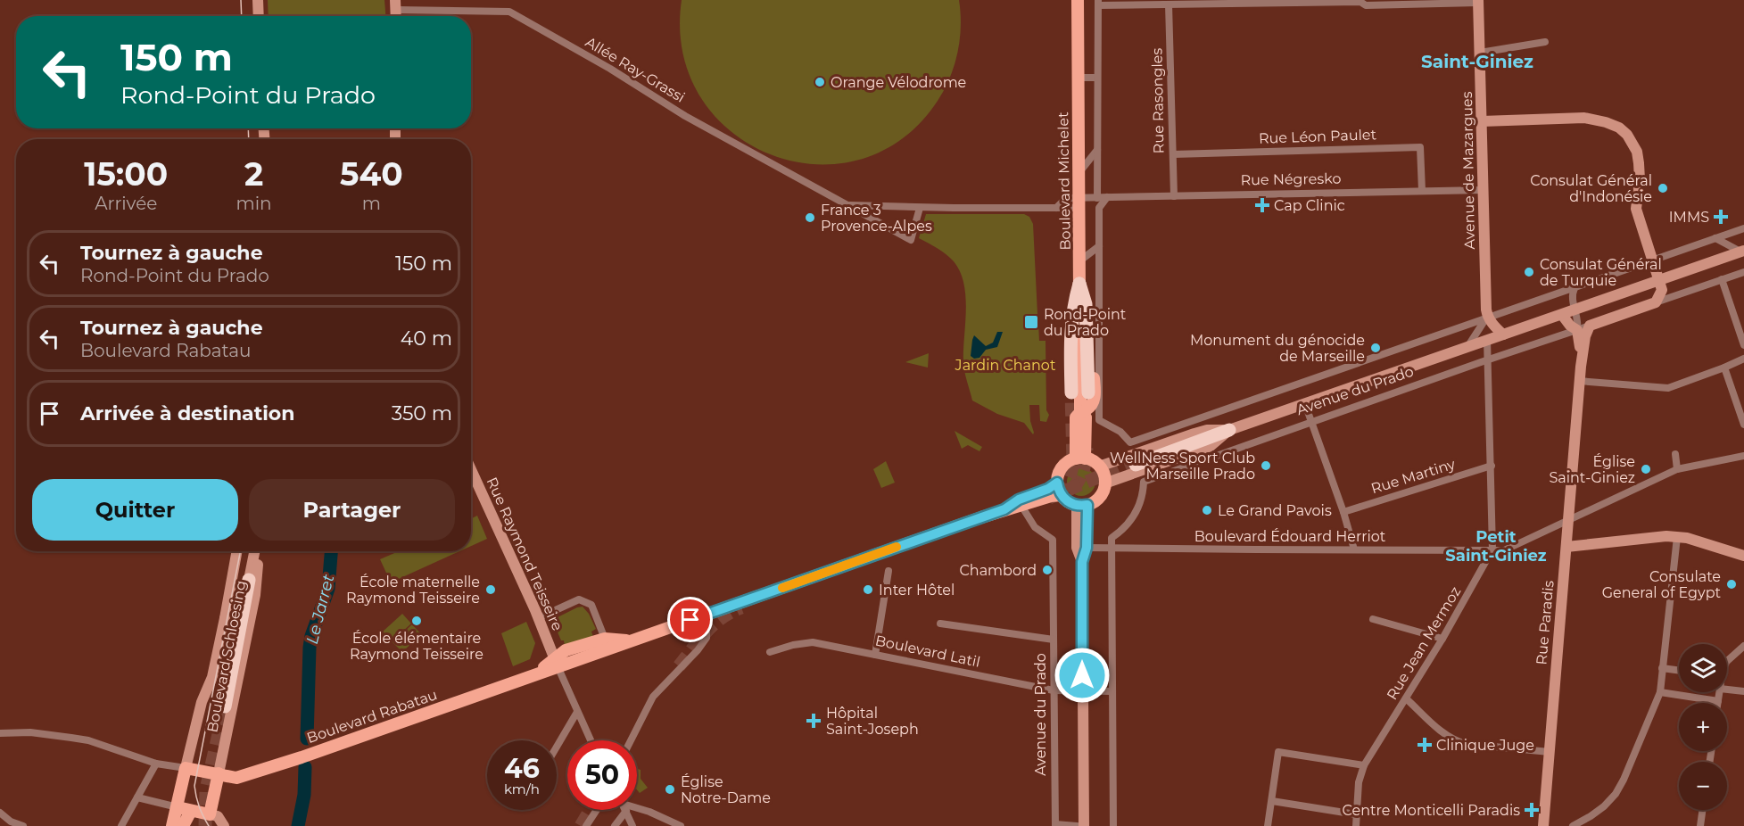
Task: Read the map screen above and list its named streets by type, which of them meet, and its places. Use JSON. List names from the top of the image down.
{
  "streets": {
    "main road": [
      "Avenue de Mazargues",
      "Boulevard Michelet",
      "Avenue du Prado",
      "Rue Raymond Teisseire",
      "Rue Paradis",
      "Boulevard Schloesing",
      "Boulevard Rabatau"
    ],
    "street": [
      "Allée Ray-Grassi",
      "Rue Rasongles",
      "Rue Léon Paulet",
      "Rue Négresko",
      "Rue Martiny",
      "Boulevard Édouard Herriot",
      "Rue Jean Mermoz",
      "Boulevard Latil"
    ]
  },
  "crossings": [
    ["Allée Ray-Grassi", "Rue Négresko"],
    ["Allée Ray-Grassi", "Boulevard Michelet"],
    ["Rue Rasongles", "Rue Léon Paulet"],
    ["Rue Rasongles", "Rue Négresko"],
    ["Rue Léon Paulet", "Rue Négresko"],
    ["Avenue de Mazargues", "Rue Négresko"],
    ["Avenue de Mazargues", "Avenue du Prado"],
    ["Rue Négresko", "Boulevard Michelet"],
    ["Boulevard Michelet", "Avenue du Prado"],
    ["Boulevard Michelet", "Boulevard Rabatau"],
    ["Avenue du Prado", "Boulevard Édouard Herriot"],
    ["Avenue du Prado", "Rue Paradis"],
    ["Avenue du Prado", "Rue Jean Mermoz"],
    ["Avenue du Prado", "Boulevard Latil"],
    ["Avenue du Prado", "Boulevard Rabatau"],
    ["Rue Martiny", "Rue Jean Mermoz"],
    ["Boulevard Édouard Herriot", "Rue Paradis"],
    ["Boulevard Édouard Herriot", "Rue Jean Mermoz"],
    ["Rue Raymond Teisseire", "Boulevard Rabatau"],
    ["Boulevard Schloesing", "Boulevard Rabatau"]
  ],
  "districts": ["Saint-Giniez", "Petit Saint-Giniez"],
  "water": ["Le Jarret"],
  "parks": ["Jardin Chanot"],
  "places": {
    "other": [
      "Orange Vélodrome",
      "Consulat Général d'Indonésie",
      "France 3 Provence-Alpes",
      "Consulat Général de Turquie",
      "Monument du génocide de Marseille",
      "WellNess Sport Club Marseille Prado",
      "Église Saint-Giniez",
      "Le Grand Pavois",
      "Chambord",
      "Consulate General of Egypt",
      "École maternelle Raymond Teisseire",
      "Inter Hôtel",
      "École élémentaire Raymond Teisseire",
      "Église Notre-Dame"
    ],
    "health": [
      "Cap Clinic",
      "IMMS",
      "Hôpital Saint-Joseph",
      "Clinique Juge",
      "Centre Monticelli Paradis"
    ],
    "transit": ["Rond-Point du Prado"]
  },
  "page": {
    "turn": ["150 m", "Rond-Point du Prado"],
    "eta": [
      "15:00",
      "Arrivée",
      "2",
      "min",
      "540",
      "m"
    ],
    "list": [
      {
        "name": "Tournez à gauche",
        "note": "Rond-Point du Prado",
        "value": "150 m"
      },
      {
        "name": "Tournez à gauche",
        "note": "Boulevard Rabatau",
        "value": "40 m"
      },
      {
        "name": "Arrivée à destination",
        "value": "350 m"
      }
    ],
    "buttons": ["Quitter", "Partager"],
    "map_buttons": ["+", "−"],
    "speed": "46 km/h",
    "limit": "50"
  }
}
